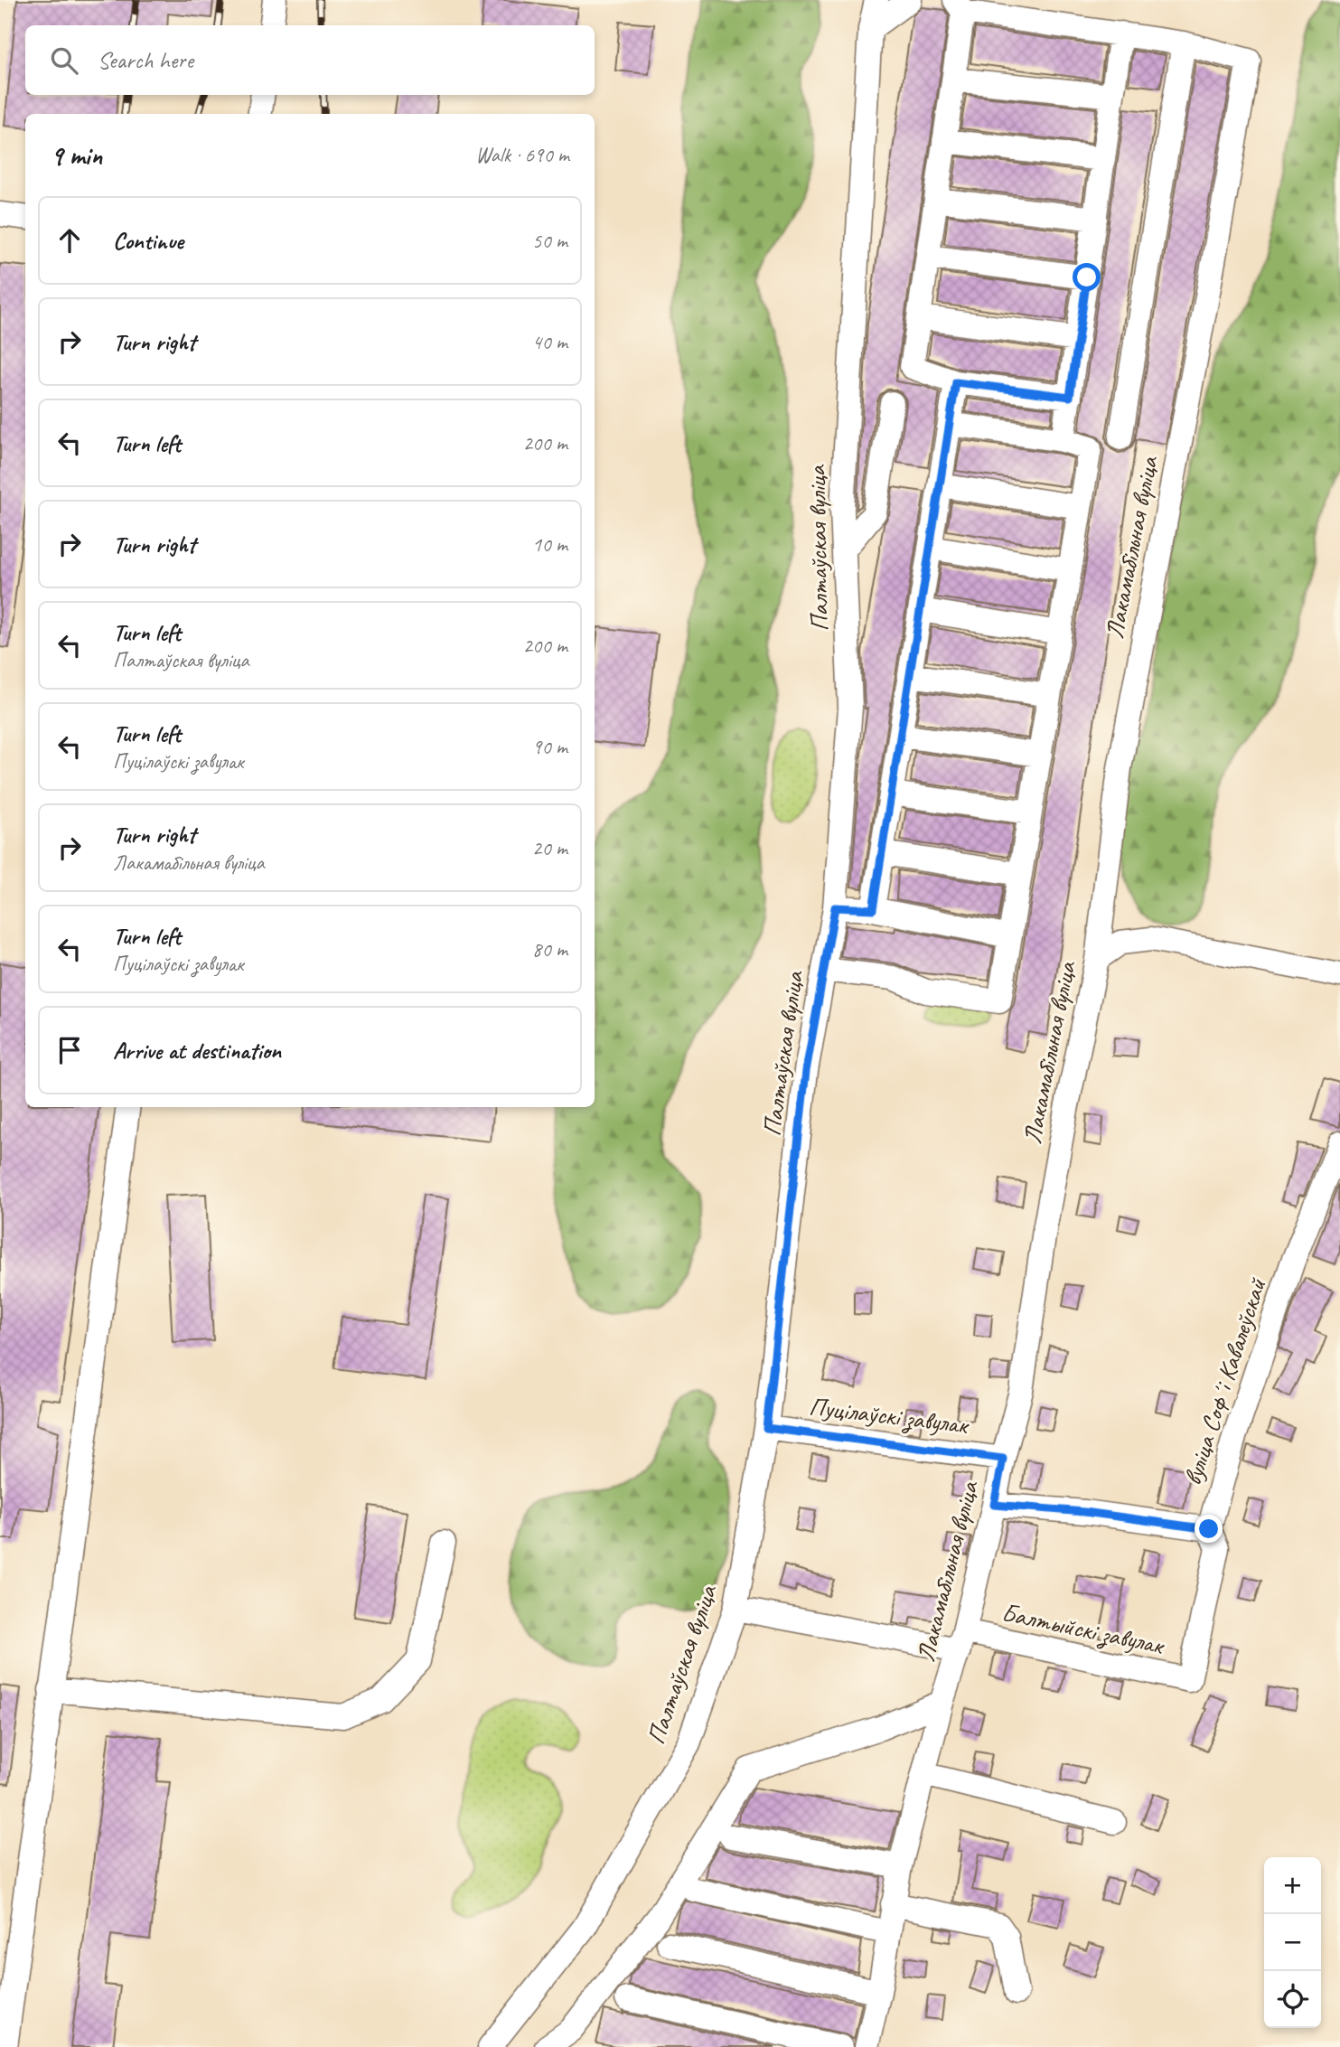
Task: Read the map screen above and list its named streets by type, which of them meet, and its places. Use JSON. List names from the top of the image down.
{
  "streets": {
    "street": [
      "Лакамабільная вуліца",
      "Палтаўская вуліца",
      "вуліца Софʼі Кавалеўскай",
      "Пуцілаўскі завулак",
      "Балтыйскі завулак"
    ]
  },
  "crossings": [
    ["Лакамабільная вуліца", "Пуцілаўскі завулак"],
    ["Лакамабільная вуліца", "Балтыйскі завулак"],
    ["Палтаўская вуліца", "Пуцілаўскі завулак"],
    ["Палтаўская вуліца", "Балтыйскі завулак"],
    ["вуліца Софʼі Кавалеўскай", "Балтыйскі завулак"]
  ],
  "page": {
    "search": "Search here",
    "heading": ["9 min", "Walk · 690 m"],
    "list": [
      ["Continue", "50 m"],
      ["Turn right", "40 m"],
      ["Turn left", "200 m"],
      ["Turn right", "10 m"],
      ["Turn left", "Палтаўская вуліца", "200 m"],
      ["Turn left", "Пуцілаўскі завулак", "90 m"],
      ["Turn right", "Лакамабільная вуліца", "20 m"],
      ["Turn left", "Пуцілаўскі завулак", "80 m"],
      "Arrive at destination"
    ],
    "map_buttons": ["+", "−"]
  }
}
